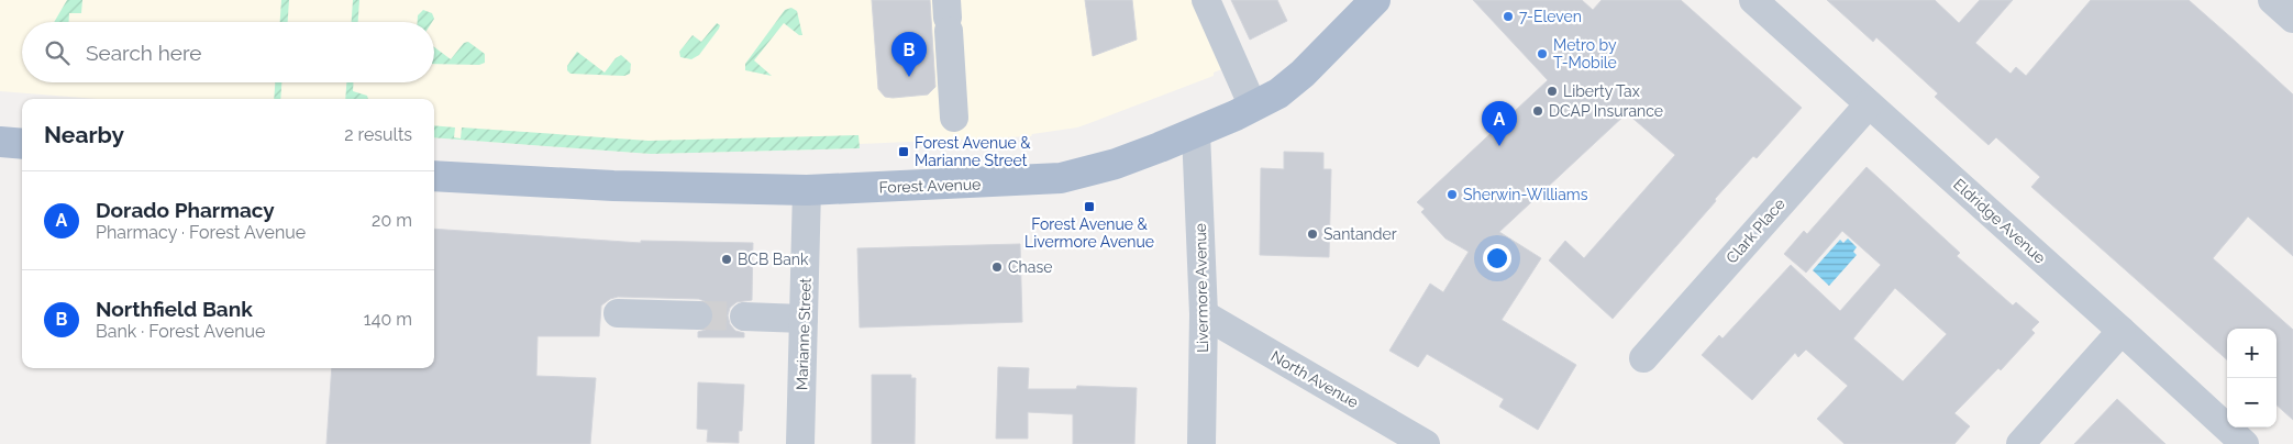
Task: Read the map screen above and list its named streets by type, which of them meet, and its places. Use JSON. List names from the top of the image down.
{
  "streets": {
    "main road": ["Forest Avenue"],
    "street": [
      "Eldridge Avenue",
      "Clark Place",
      "Livermore Avenue",
      "Marianne Street",
      "North Avenue"
    ]
  },
  "crossings": [
    ["Forest Avenue", "Livermore Avenue"],
    ["Forest Avenue", "Marianne Street"],
    ["Eldridge Avenue", "Clark Place"],
    ["Livermore Avenue", "North Avenue"]
  ],
  "places": {
    "other": [
      "7-Eleven",
      "Metro by T-Mobile",
      "Liberty Tax",
      "DCAP Insurance",
      "Sherwin-Williams",
      "Santander",
      "BCB Bank",
      "Chase"
    ],
    "transit": ["Forest Avenue & Marianne Street", "Forest Avenue & Livermore Avenue"]
  },
  "page": {
    "search": "Search here",
    "pins": ["B", "A"],
    "heading": ["Nearby", "2 results"],
    "list": [
      {
        "mark": "A",
        "name": "Dorado Pharmacy",
        "note": "Pharmacy · Forest Avenue",
        "value": "20 m"
      },
      {
        "mark": "B",
        "name": "Northfield Bank",
        "note": "Bank · Forest Avenue",
        "value": "140 m"
      }
    ],
    "map_buttons": ["+", "−"]
  }
}
